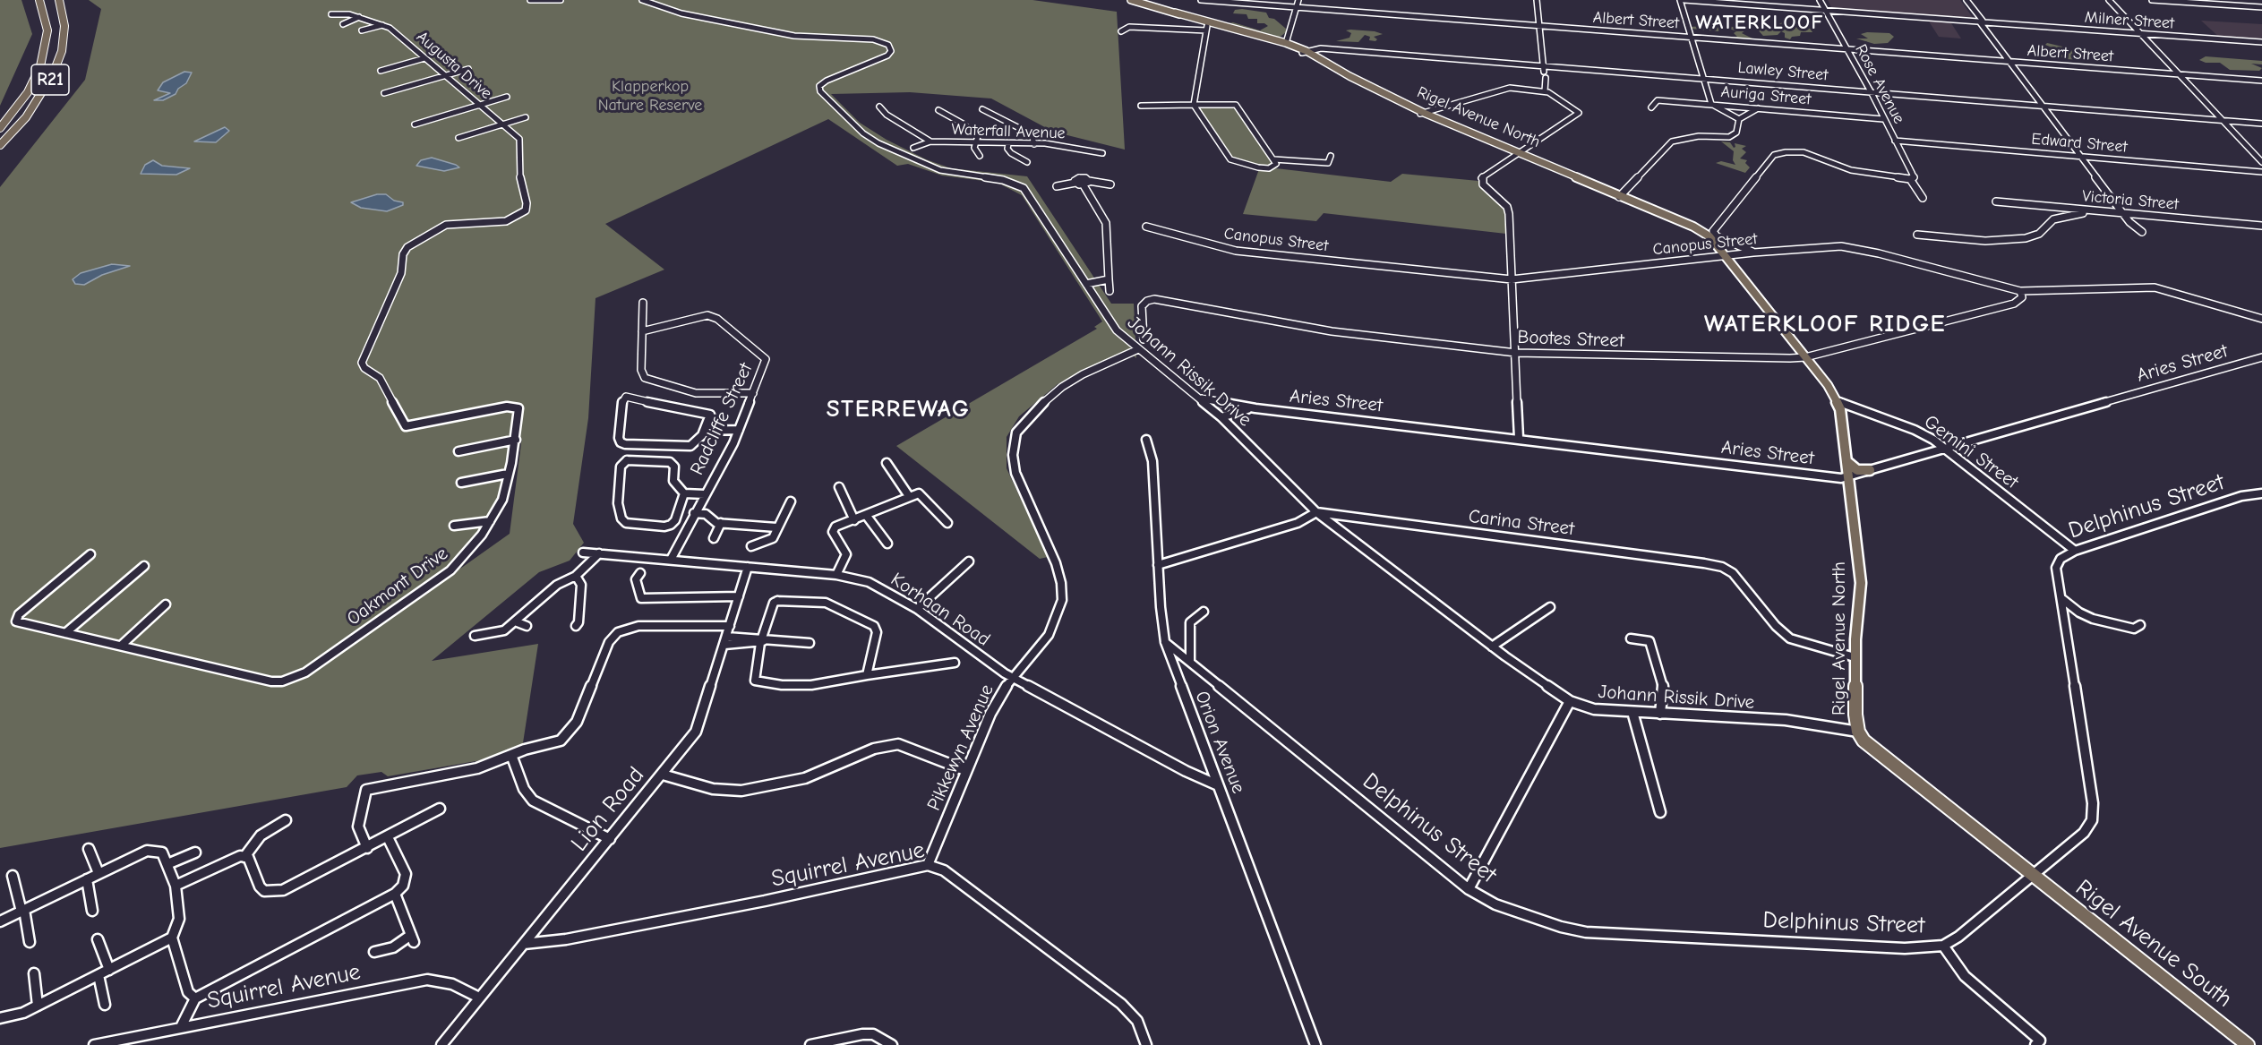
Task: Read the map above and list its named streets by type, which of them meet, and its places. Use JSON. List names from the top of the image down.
{
  "streets": {
    "highway": ["R21"],
    "main road": ["Rigel Avenue North", "Rigel Avenue South"],
    "street": [
      "Albert Street",
      "Milner Street",
      "Augusta Drive",
      "Lawley Street",
      "Rose Avenue",
      "Auriga Street",
      "Waterfall Avenue",
      "Edward Street",
      "Victoria Street",
      "Canopus Street",
      "Bootes Street",
      "Aries Street",
      "Johann Rissik Drive",
      "Radcliffe Street",
      "Gemini Street",
      "Delphinus Street",
      "Carina Street",
      "Oakmont Drive",
      "Korhaan Road",
      "Orion Avenue",
      "Pikkewyn Avenue",
      "Lion Road",
      "Squirrel Avenue"
    ]
  },
  "crossings": [
    ["Albert Street", "Rose Avenue"],
    ["Milner Street", "Rose Avenue"],
    ["Augusta Drive", "Oakmont Drive"],
    ["Lawley Street", "Rose Avenue"],
    ["Lawley Street", "Rigel Avenue North"],
    ["Rose Avenue", "Auriga Street"],
    ["Rose Avenue", "Edward Street"],
    ["Rigel Avenue North", "Canopus Street"],
    ["Rigel Avenue North", "Bootes Street"],
    ["Rigel Avenue North", "Aries Street"],
    ["Rigel Avenue North", "Johann Rissik Drive"],
    ["Rigel Avenue North", "Gemini Street"],
    ["Rigel Avenue North", "Delphinus Street"],
    ["Rigel Avenue North", "Carina Street"],
    ["Rigel Avenue North", "Rigel Avenue South"],
    ["Waterfall Avenue", "Johann Rissik Drive"],
    ["Canopus Street", "Bootes Street"],
    ["Aries Street", "Johann Rissik Drive"],
    ["Aries Street", "Gemini Street"],
    ["Johann Rissik Drive", "Carina Street"],
    ["Johann Rissik Drive", "Pikkewyn Avenue"],
    ["Radcliffe Street", "Korhaan Road"],
    ["Gemini Street", "Delphinus Street"],
    ["Delphinus Street", "Orion Avenue"],
    ["Delphinus Street", "Rigel Avenue South"],
    ["Korhaan Road", "Orion Avenue"],
    ["Korhaan Road", "Pikkewyn Avenue"],
    ["Korhaan Road", "Lion Road"],
    ["Pikkewyn Avenue", "Squirrel Avenue"],
    ["Lion Road", "Squirrel Avenue"]
  ],
  "districts": ["WATERKLOOF", "WATERKLOOF RIDGE", "STERREWAG"],
  "parks": ["Klapperkop Nature Reserve"]
}
